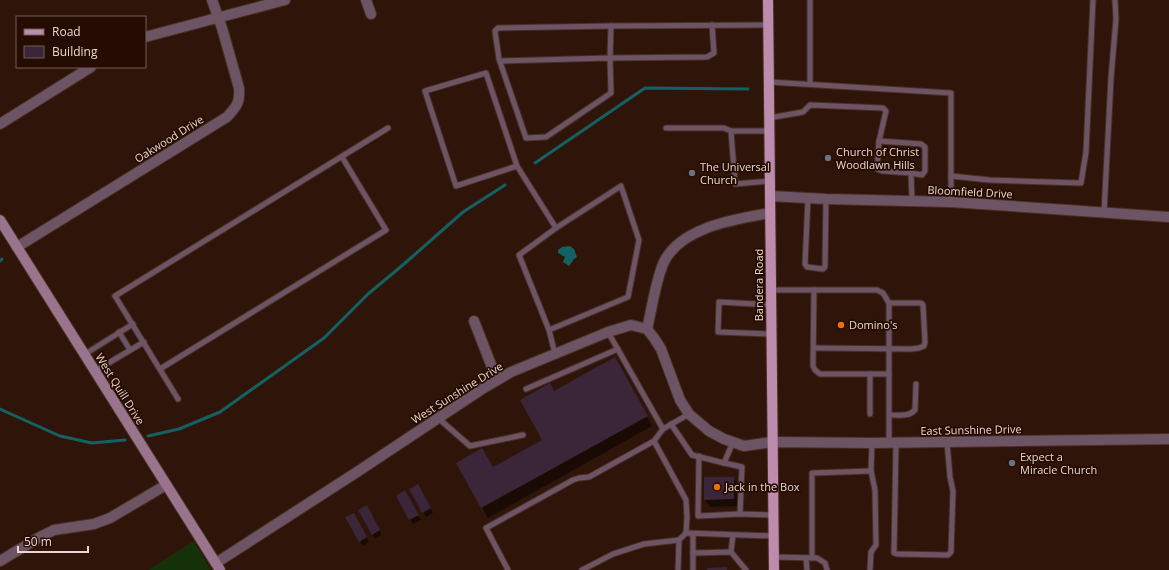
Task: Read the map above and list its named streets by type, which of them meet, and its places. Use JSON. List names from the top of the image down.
{
  "streets": {
    "main road": ["Bandera Road"],
    "street": [
      "Oakwood Drive",
      "Bloomfield Drive",
      "West Quill Drive",
      "West Sunshine Drive",
      "East Sunshine Drive"
    ]
  },
  "crossings": [
    ["Oakwood Drive", "West Quill Drive"],
    ["Bloomfield Drive", "Bandera Road"],
    ["Bandera Road", "East Sunshine Drive"],
    ["West Quill Drive", "West Sunshine Drive"]
  ],
  "places": [
    "Church of Christ Woodlawn Hills",
    "The Universal Church",
    "Domino's",
    "Expect a Miracle Church",
    "Jack in the Box"
  ],
  "legend": ["Road", "Building"],
  "scale_bar": "50 m"
}
